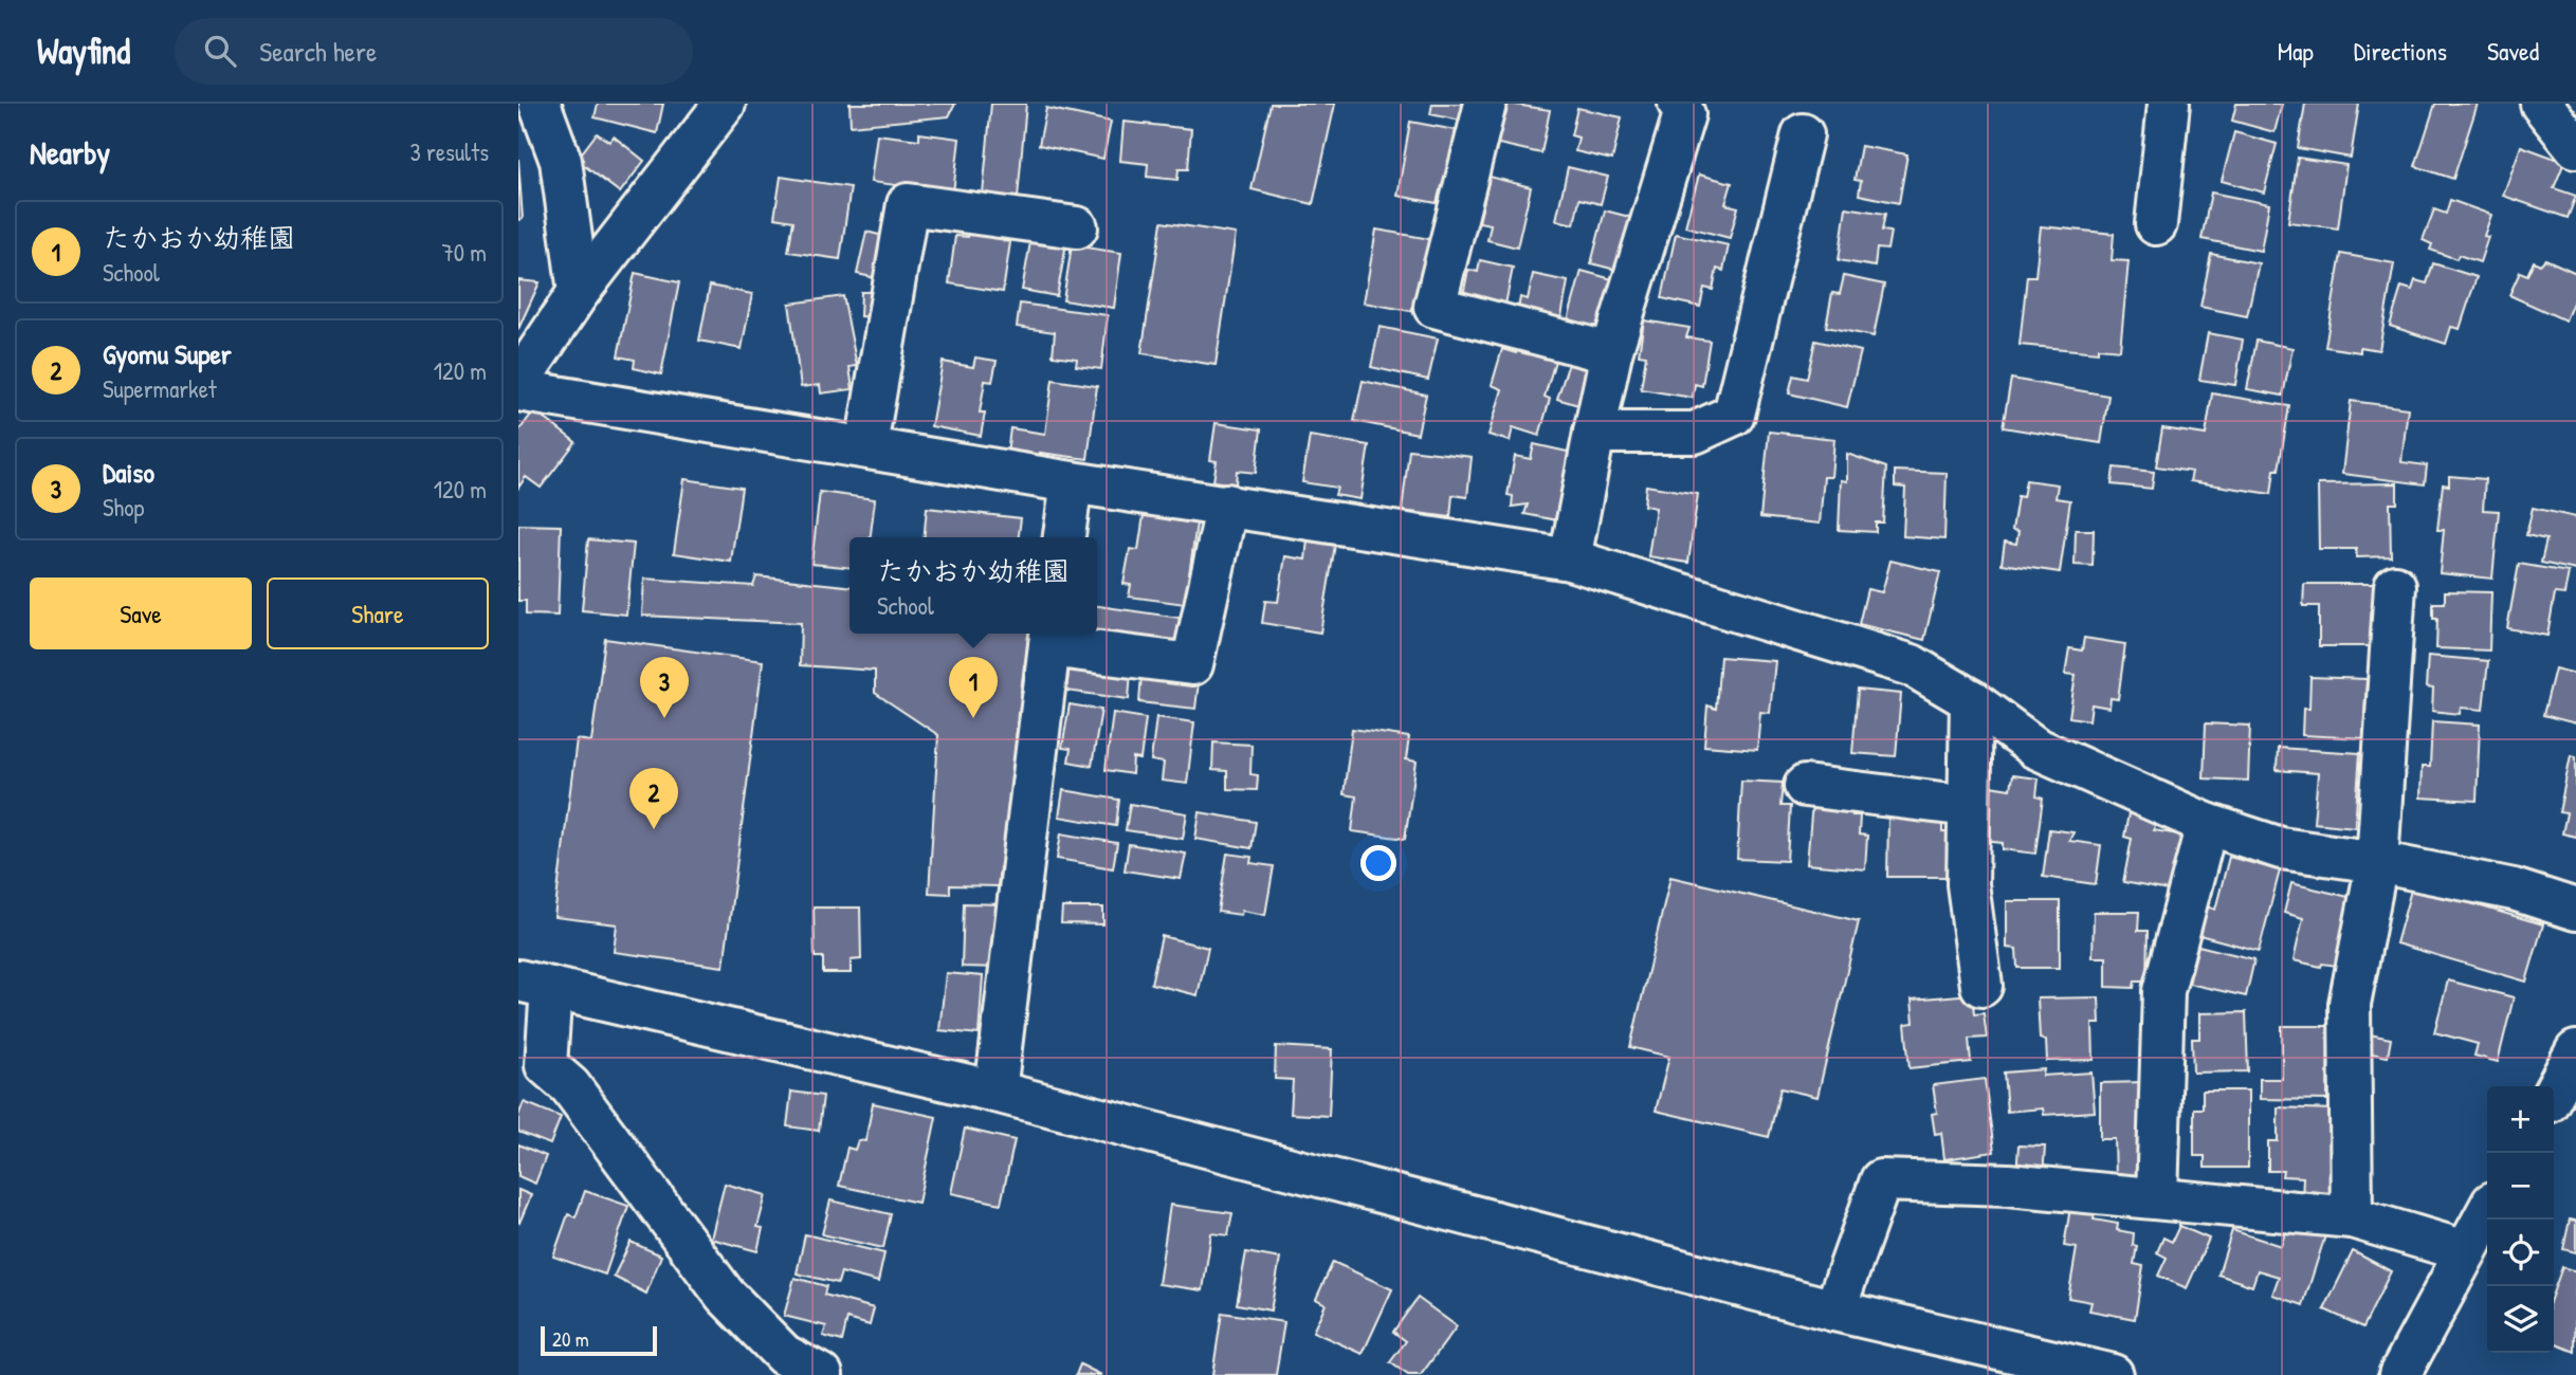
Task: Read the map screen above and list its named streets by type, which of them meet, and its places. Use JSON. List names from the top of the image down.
{
  "scale_bar": "20 m",
  "page": {
    "header": "Wayfind",
    "search": "Search here",
    "nav": ["Map", "Directions", "Saved"],
    "heading": ["Nearby", "3 results"],
    "list": [
      {
        "mark": "1",
        "name": "たかおか幼稚園",
        "note": "School",
        "value": "70 m"
      },
      {
        "mark": "2",
        "name": "Gyomu Super",
        "note": "Supermarket",
        "value": "120 m"
      },
      {
        "mark": "3",
        "name": "Daiso",
        "note": "Shop",
        "value": "120 m"
      }
    ],
    "popup": ["たかおか幼稚園", "School"],
    "buttons": ["Save", "Share"],
    "pins": ["1", "3", "2"],
    "map_buttons": ["+", "−"],
    "scale": "20 m"
  }
}
